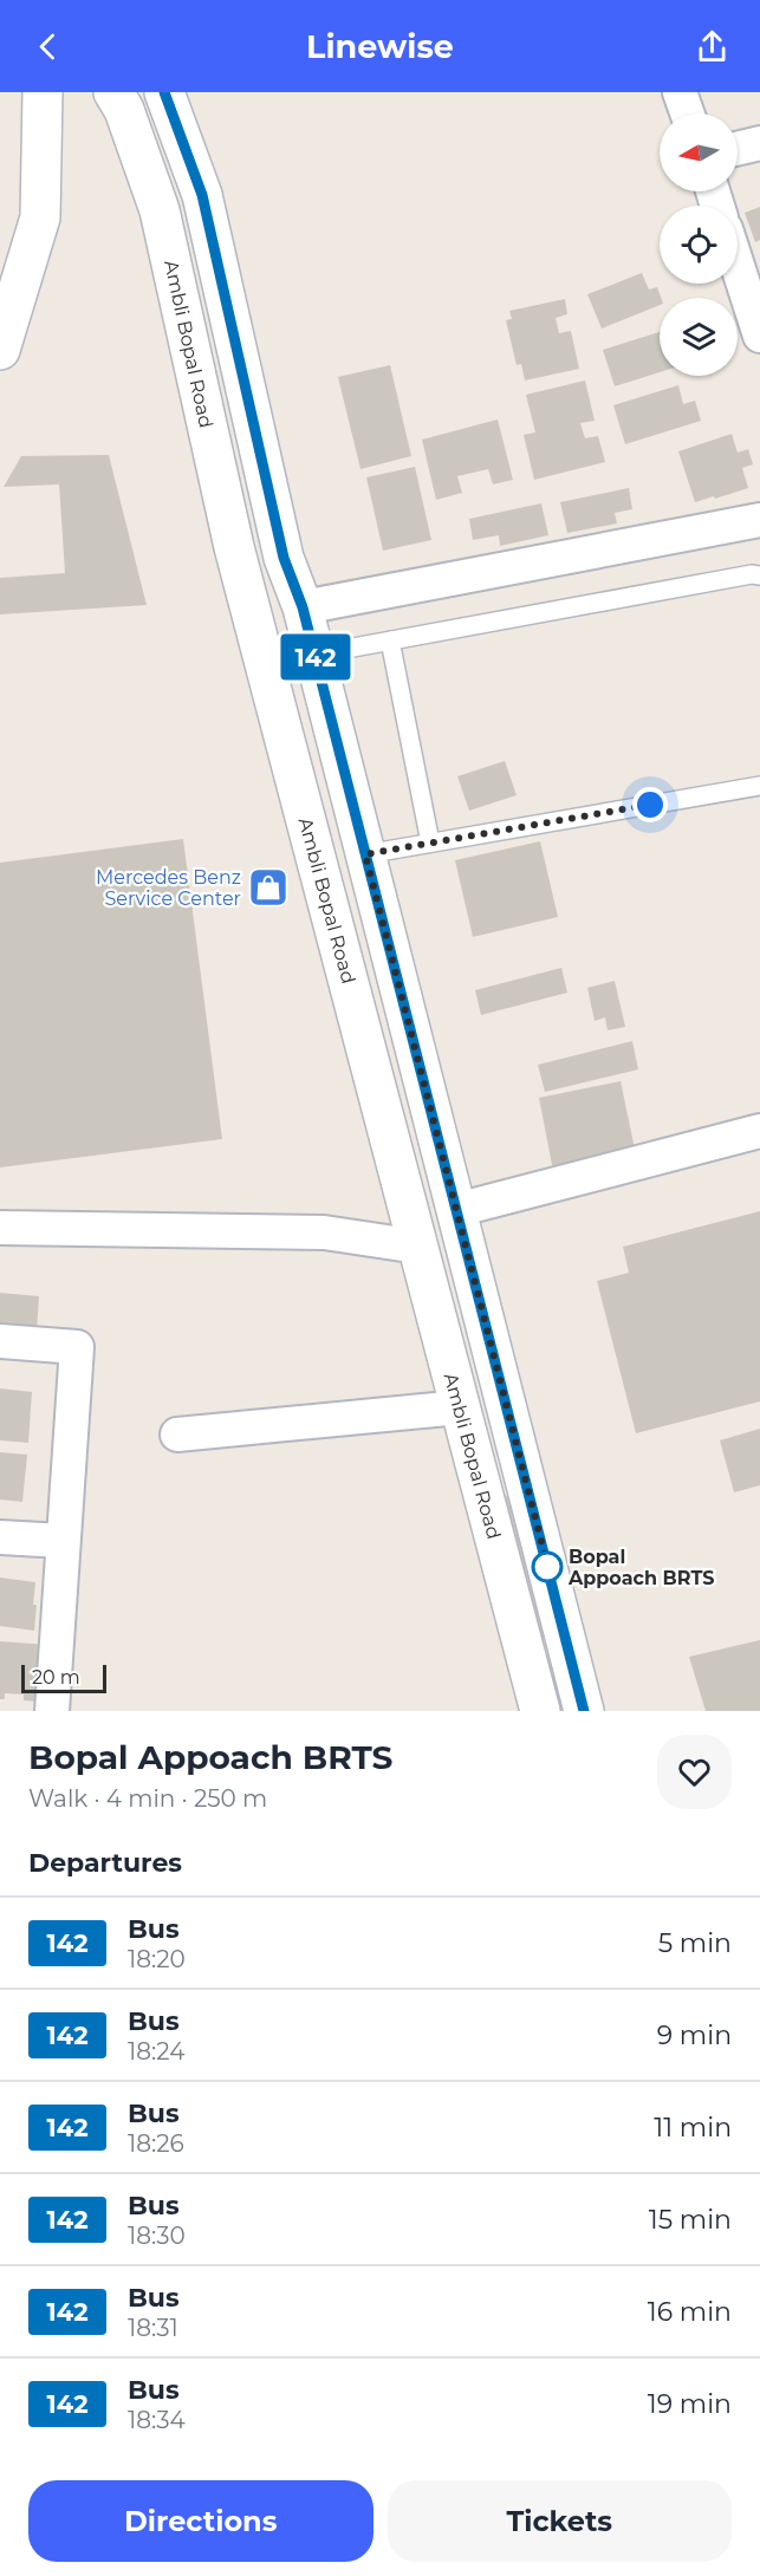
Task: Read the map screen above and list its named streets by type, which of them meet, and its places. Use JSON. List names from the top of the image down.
{
  "streets": {
    "street": ["Ambli Bopal Road"]
  },
  "places": {
    "shop": ["Mercedes Benz Service Center"],
    "other": ["Bopal Appoach BRTS"]
  },
  "lines": ["bus line 142"],
  "scale_bar": "20 m",
  "north": "left",
  "page": {
    "header": "Linewise",
    "on_map": "142",
    "scale": "20 m",
    "heading": [
      ["Bopal Appoach BRTS", "Walk · 4 min · 250 m"],
      "Departures"
    ],
    "list": [
      {
        "mark": "142",
        "name": "Bus",
        "note": "18:20",
        "value": "5 min"
      },
      {
        "mark": "142",
        "name": "Bus",
        "note": "18:24",
        "value": "9 min"
      },
      {
        "mark": "142",
        "name": "Bus",
        "note": "18:26",
        "value": "11 min"
      },
      {
        "mark": "142",
        "name": "Bus",
        "note": "18:30",
        "value": "15 min"
      },
      {
        "mark": "142",
        "name": "Bus",
        "note": "18:31",
        "value": "16 min"
      },
      {
        "mark": "142",
        "name": "Bus",
        "note": "18:34",
        "value": "19 min"
      }
    ],
    "buttons": ["Directions", "Tickets"]
  }
}
